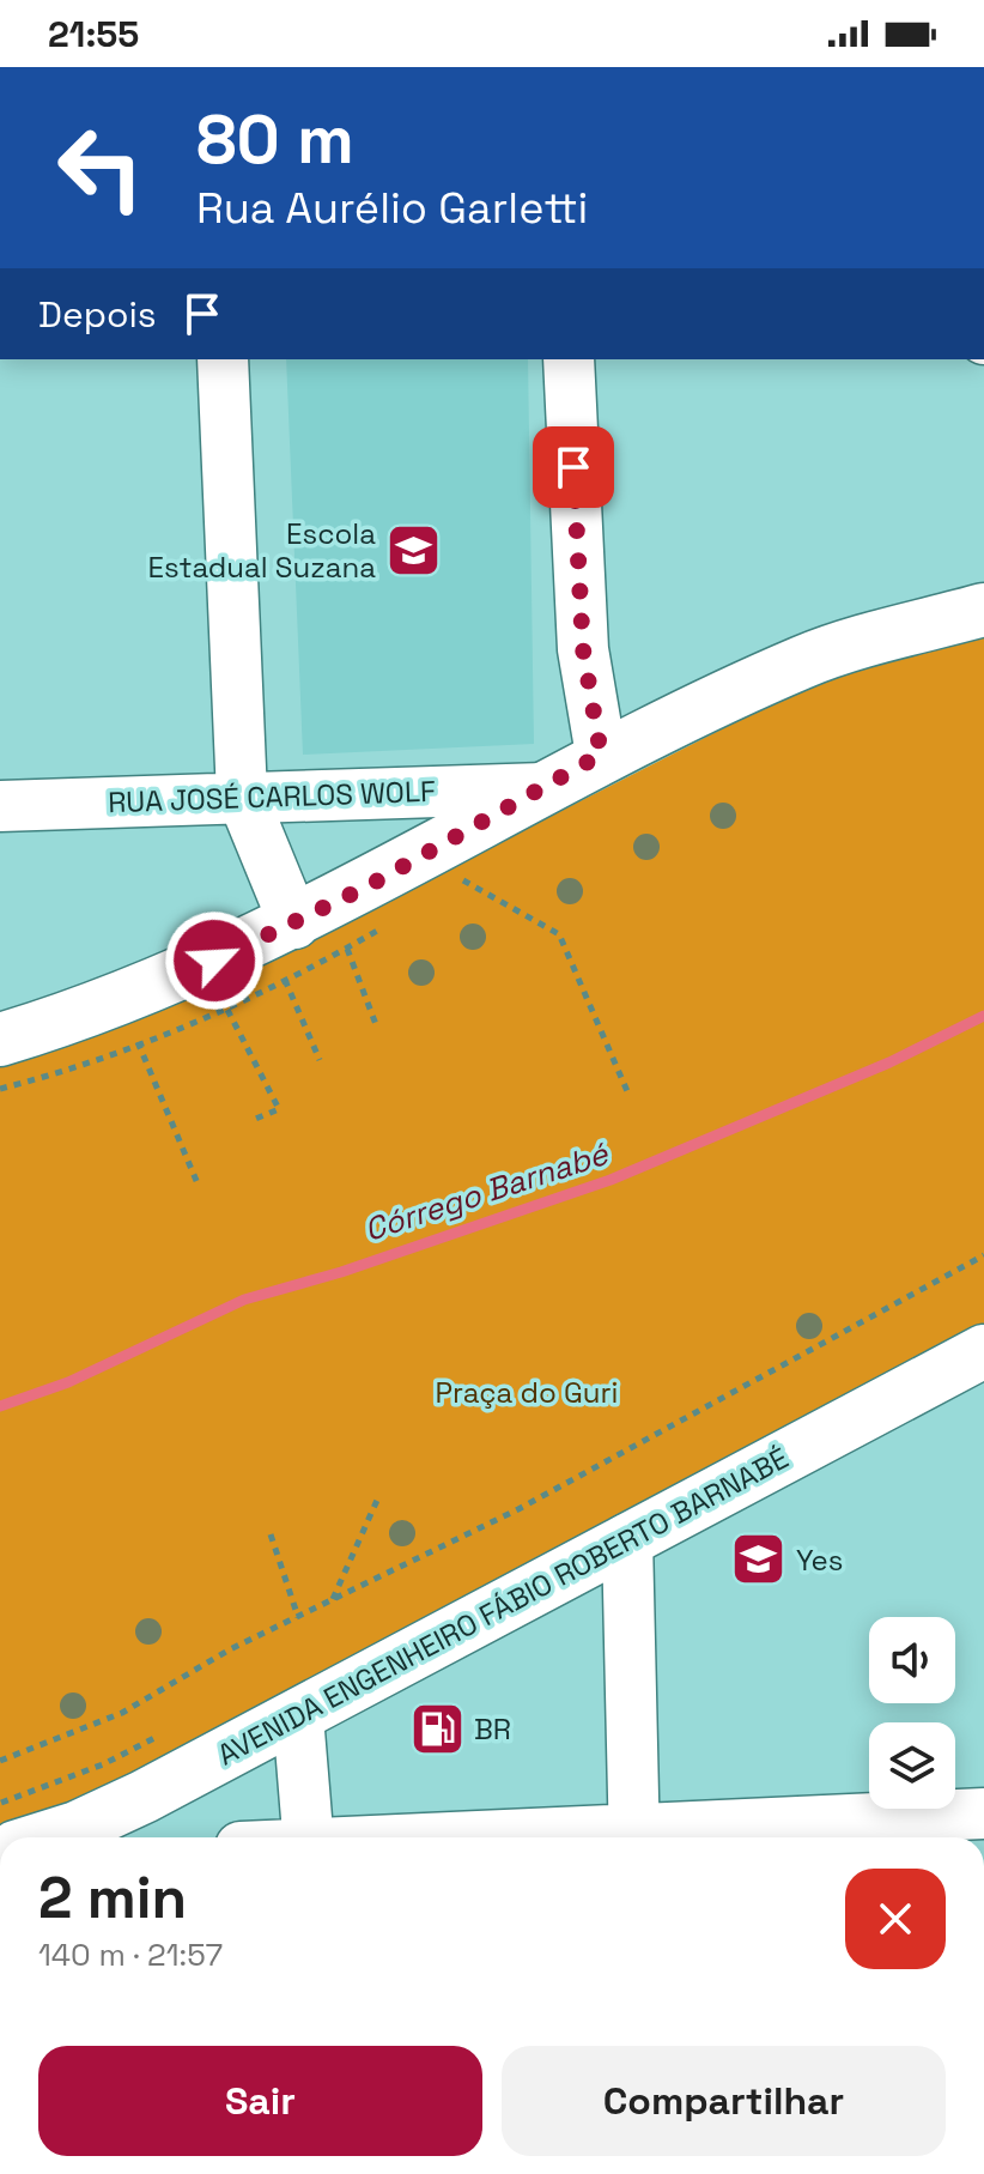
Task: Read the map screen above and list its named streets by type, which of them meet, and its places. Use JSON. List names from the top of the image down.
{
  "streets": {
    "main road": ["AVENIDA ENGENHEIRO FÁBIO ROBERTO BARNABÉ"],
    "street": ["RUA JOSÉ CARLOS WOLF"]
  },
  "water": ["Córrego Barnabé"],
  "parks": ["Praça do Guri"],
  "places": {
    "school or university": ["Escola Estadual Suzana", "Yes"],
    "fuel station": ["BR"]
  },
  "page": {
    "status": "21:55",
    "turn": ["80 m", "Rua Aurélio Garletti"],
    "then": "Depois",
    "heading": ["2 min", "140 m · 21:57"],
    "buttons": ["Sair", "Compartilhar"]
  }
}
